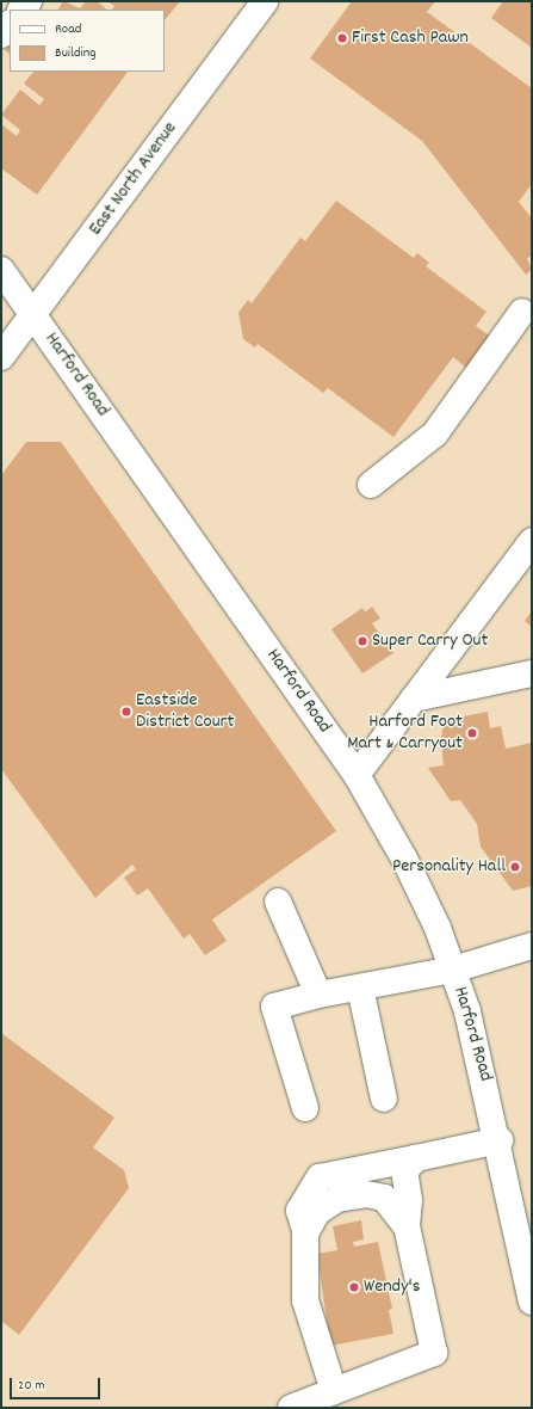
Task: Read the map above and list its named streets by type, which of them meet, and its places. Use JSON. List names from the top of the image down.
{
  "streets": {
    "main road": ["East North Avenue", "Harford Road"]
  },
  "crossings": [
    ["East North Avenue", "Harford Road"]
  ],
  "places": [
    "First Cash Pawn",
    "Super Carry Out",
    "Eastside District Court",
    "Harford Foot Mart & Carryout",
    "Personality Hall",
    "Wendy's"
  ],
  "legend": ["Road", "Building"],
  "scale_bar": "20 m"
}
